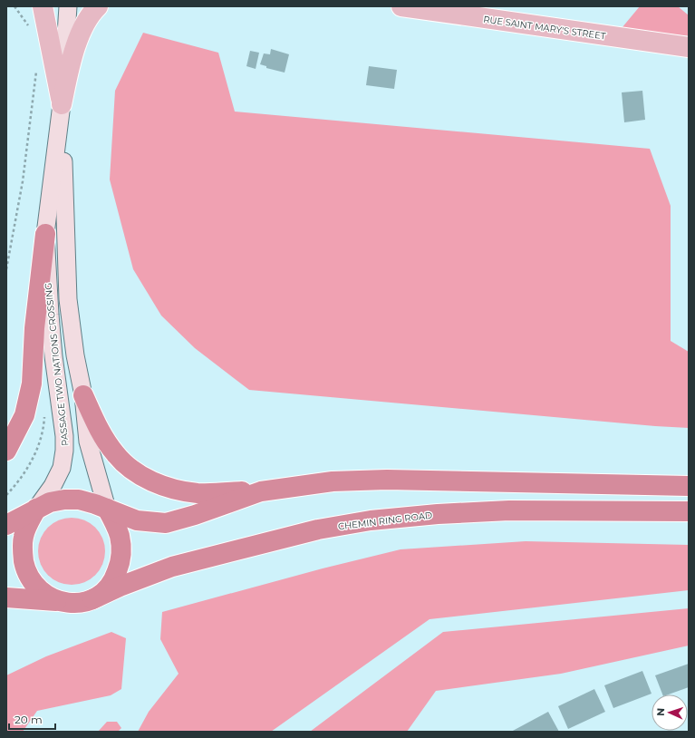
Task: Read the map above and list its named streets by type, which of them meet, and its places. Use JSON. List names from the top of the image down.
{
  "streets": {
    "highway": ["CHEMIN RING ROAD"],
    "main road": ["RUE SAINT MARY'S STREET", "PASSAGE TWO NATIONS CROSSING"]
  },
  "crossings": [
    ["PASSAGE TWO NATIONS CROSSING", "CHEMIN RING ROAD"]
  ],
  "scale_bar": "20 m",
  "north": "left"
}
